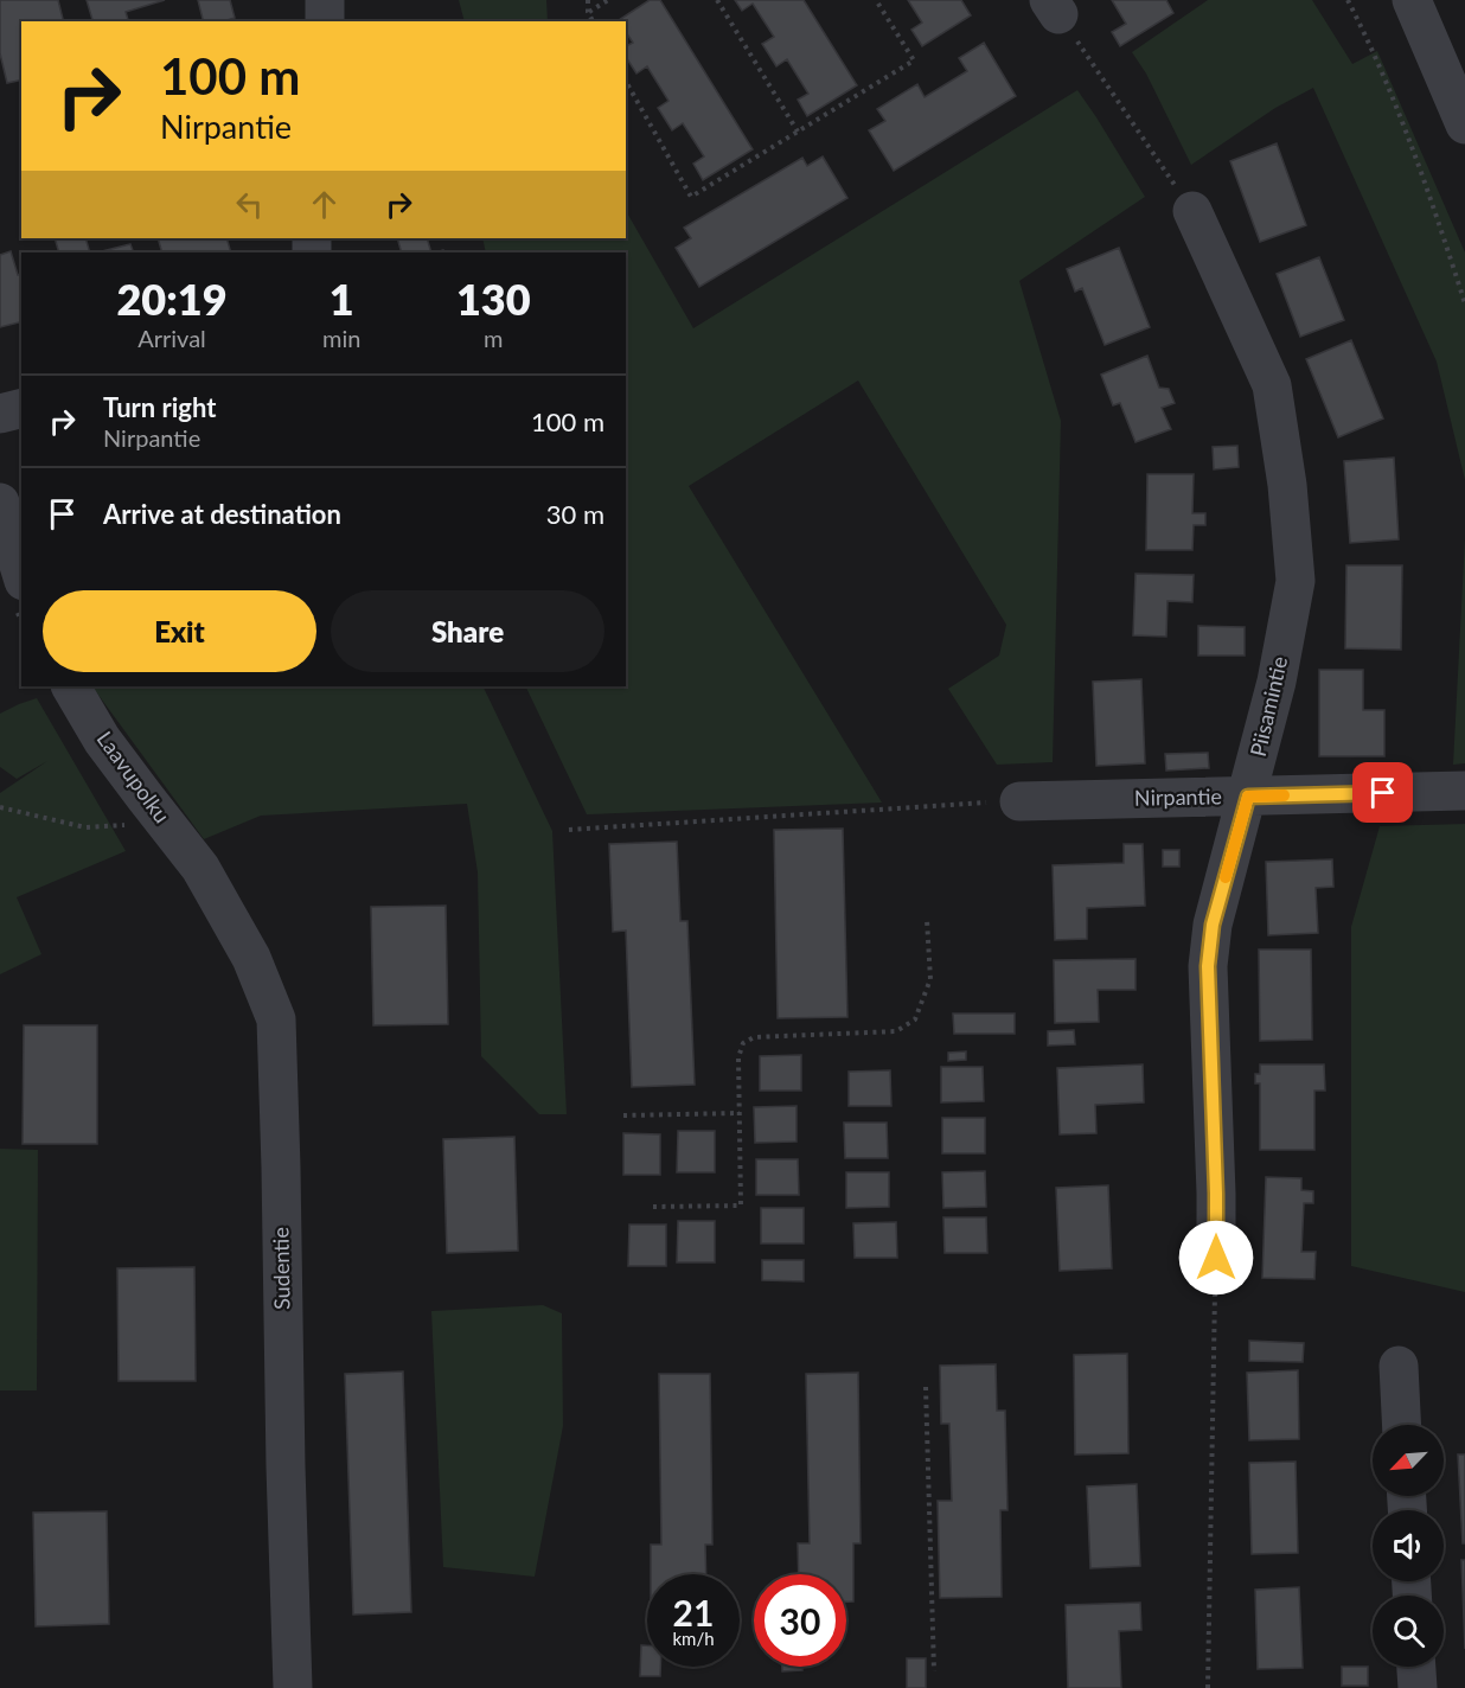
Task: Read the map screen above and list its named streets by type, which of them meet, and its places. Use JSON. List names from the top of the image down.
{
  "streets": {
    "street": [
      "Piisamintie",
      "Laavupolku",
      "Nirpantie",
      "Sudentie"
    ]
  },
  "crossings": [
    ["Piisamintie", "Nirpantie"],
    ["Laavupolku", "Sudentie"]
  ],
  "north": "bottom left",
  "page": {
    "turn": ["100 m", "Nirpantie"],
    "eta": [
      "20:19",
      "Arrival",
      "1",
      "min",
      "130",
      "m"
    ],
    "list": [
      {
        "name": "Turn right",
        "note": "Nirpantie",
        "value": "100 m"
      },
      {
        "name": "Arrive at destination",
        "value": "30 m"
      }
    ],
    "buttons": ["Exit", "Share"],
    "speed": "21 km/h",
    "limit": "30"
  }
}
